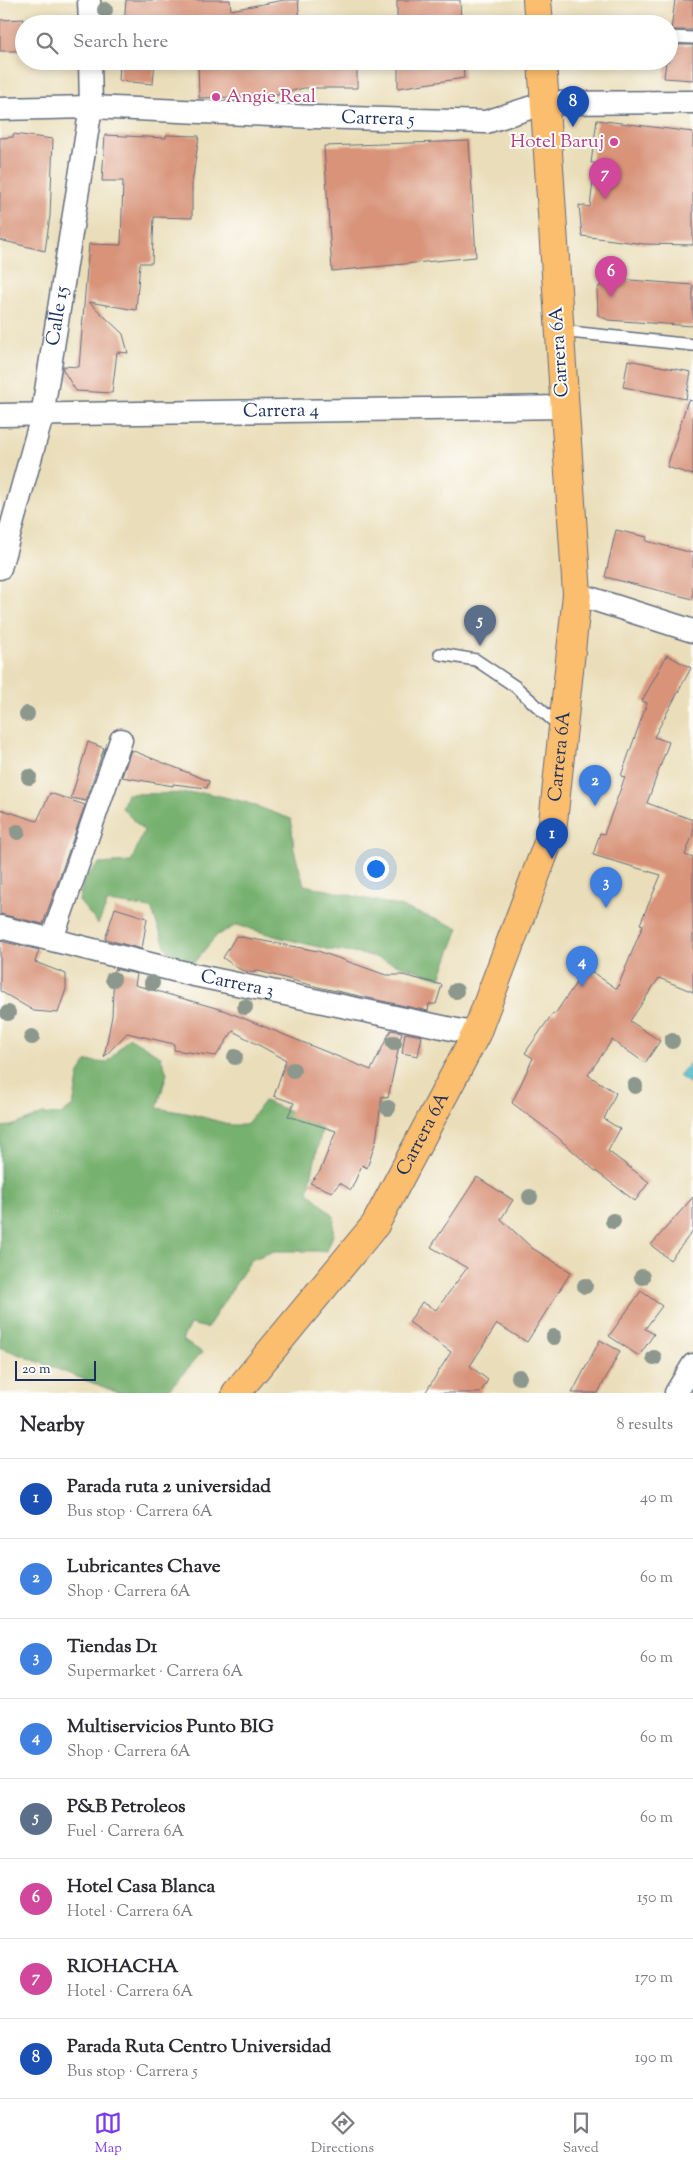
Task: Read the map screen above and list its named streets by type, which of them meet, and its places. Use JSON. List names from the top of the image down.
{
  "streets": {
    "highway": ["Carrera 6A"],
    "street": [
      "Carrera 5",
      "Calle 15",
      "Carrera 4",
      "Carrera 3"
    ]
  },
  "crossings": [
    ["Carrera 5", "Calle 15"],
    ["Carrera 5", "Carrera 6A"],
    ["Calle 15", "Carrera 4"],
    ["Carrera 6A", "Carrera 4"],
    ["Carrera 6A", "Carrera 3"]
  ],
  "places": ["Angie Real", "Hotel Baruj"],
  "scale_bar": "20 m",
  "page": {
    "search": "Search here",
    "pins": [
      "8",
      "7",
      "6",
      "5",
      "2",
      "1",
      "3",
      "4"
    ],
    "scale": "20 m",
    "heading": ["Nearby", "8 results"],
    "list": [
      {
        "mark": "1",
        "name": "Parada ruta 2 universidad",
        "note": "Bus stop · Carrera 6A",
        "value": "40 m"
      },
      {
        "mark": "2",
        "name": "Lubricantes Chave",
        "note": "Shop · Carrera 6A",
        "value": "60 m"
      },
      {
        "mark": "3",
        "name": "Tiendas D1",
        "note": "Supermarket · Carrera 6A",
        "value": "60 m"
      },
      {
        "mark": "4",
        "name": "Multiservicios Punto BIG",
        "note": "Shop · Carrera 6A",
        "value": "60 m"
      },
      {
        "mark": "5",
        "name": "P&B Petroleos",
        "note": "Fuel · Carrera 6A",
        "value": "60 m"
      },
      {
        "mark": "6",
        "name": "Hotel Casa Blanca",
        "note": "Hotel · Carrera 6A",
        "value": "150 m"
      },
      {
        "mark": "7",
        "name": "RIOHACHA",
        "note": "Hotel · Carrera 6A",
        "value": "170 m"
      },
      {
        "mark": "8",
        "name": "Parada Ruta Centro Universidad",
        "note": "Bus stop · Carrera 5",
        "value": "190 m"
      }
    ],
    "nav": ["Map", "Directions", "Saved"]
  }
}
